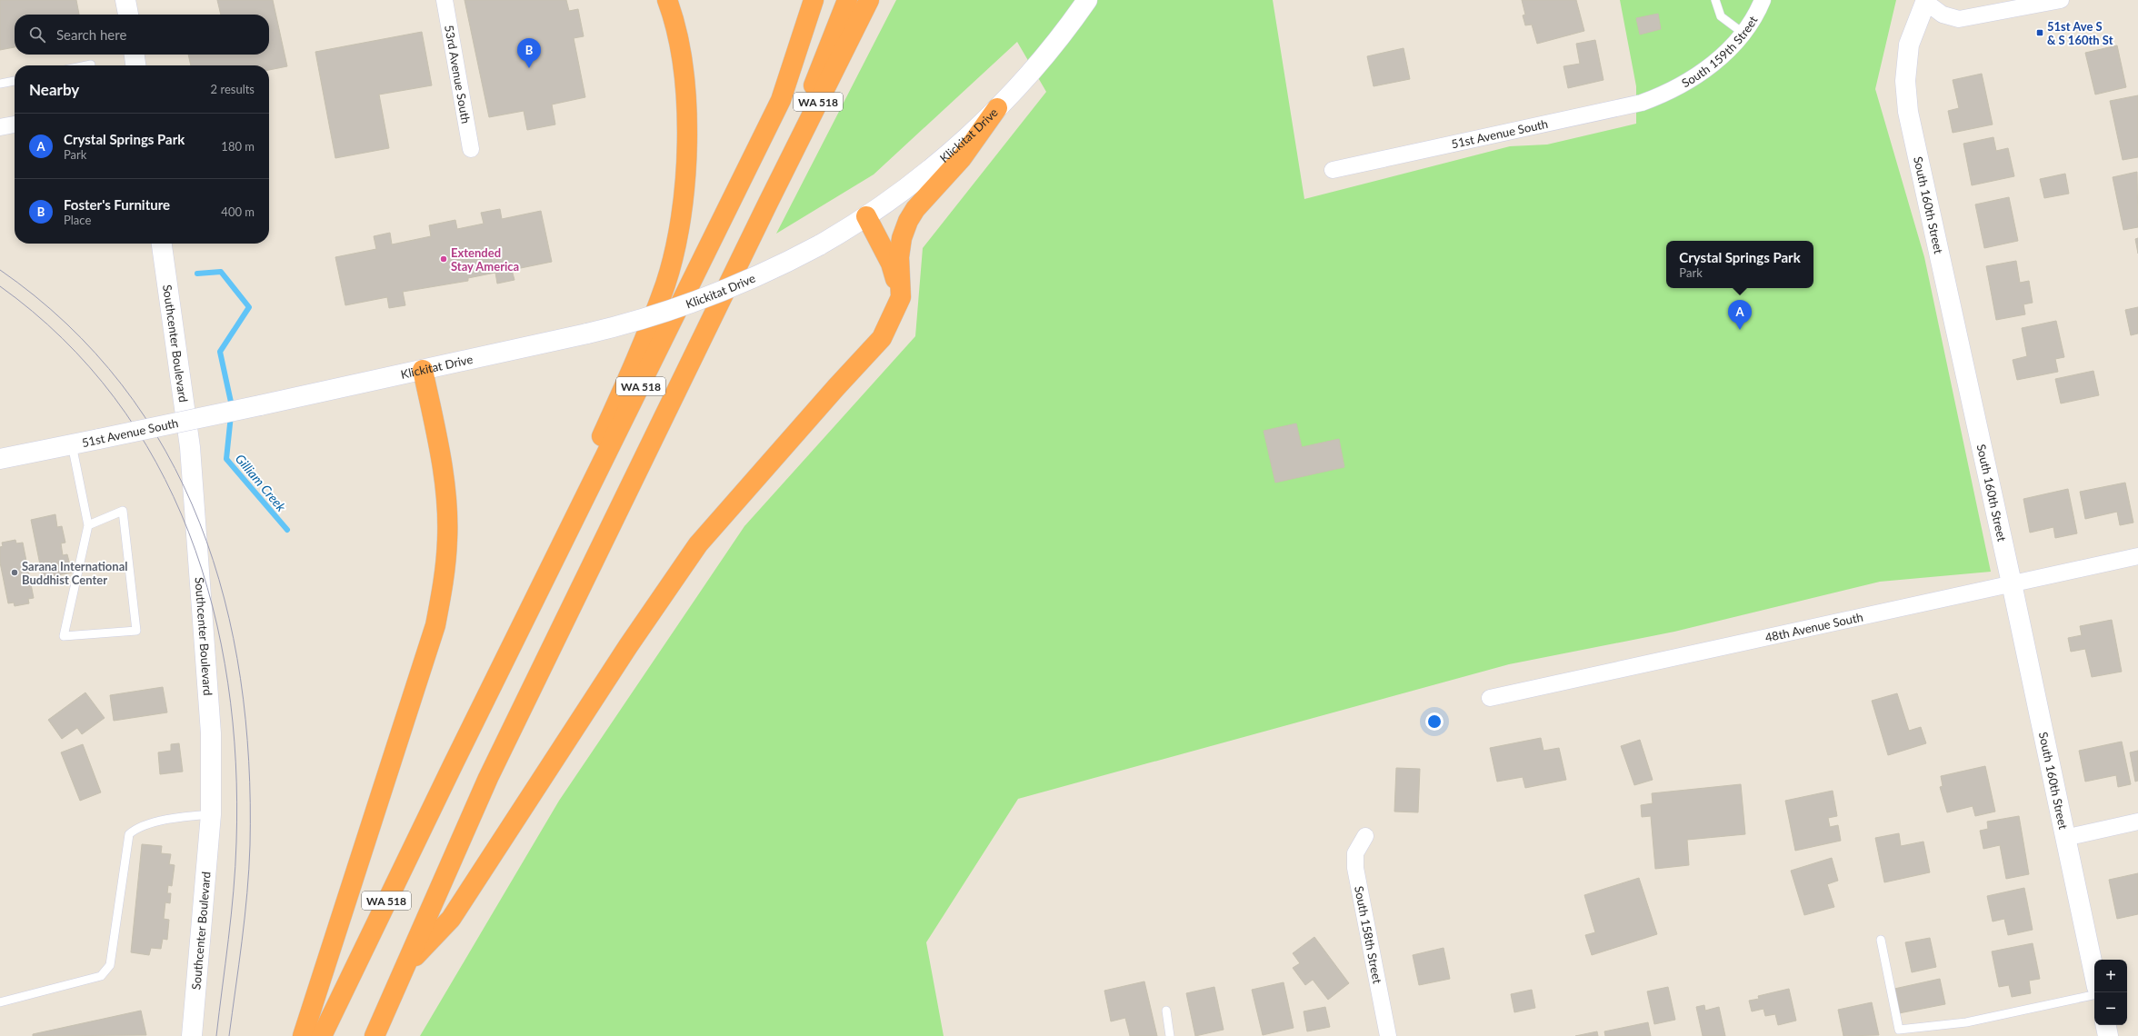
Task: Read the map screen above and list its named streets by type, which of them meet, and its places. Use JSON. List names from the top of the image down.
{
  "streets": {
    "highway": ["WA 518"],
    "street": [
      "South 159th Street",
      "53rd Avenue South",
      "51st Avenue South",
      "Klickitat Drive",
      "South 160th Street",
      "Southcenter Boulevard",
      "48th Avenue South",
      "South 158th Street"
    ]
  },
  "crossings": [
    ["South 159th Street", "51st Avenue South"],
    ["51st Avenue South", "Klickitat Drive"],
    ["South 160th Street", "48th Avenue South"]
  ],
  "water": ["Gilliam Creek"],
  "places": {
    "transit": ["51st Ave S & S 160th St"],
    "other": ["Extended Stay America", "Sarana International Buddhist Center"]
  },
  "page": {
    "search": "Search here",
    "pins": ["B", "A"],
    "heading": ["Nearby", "2 results"],
    "list": [
      {
        "mark": "A",
        "name": "Crystal Springs Park",
        "note": "Park",
        "value": "180 m"
      },
      {
        "mark": "B",
        "name": "Foster's Furniture",
        "note": "Place",
        "value": "400 m"
      }
    ],
    "popup": ["Crystal Springs Park", "Park"],
    "map_buttons": ["+", "−"]
  }
}
